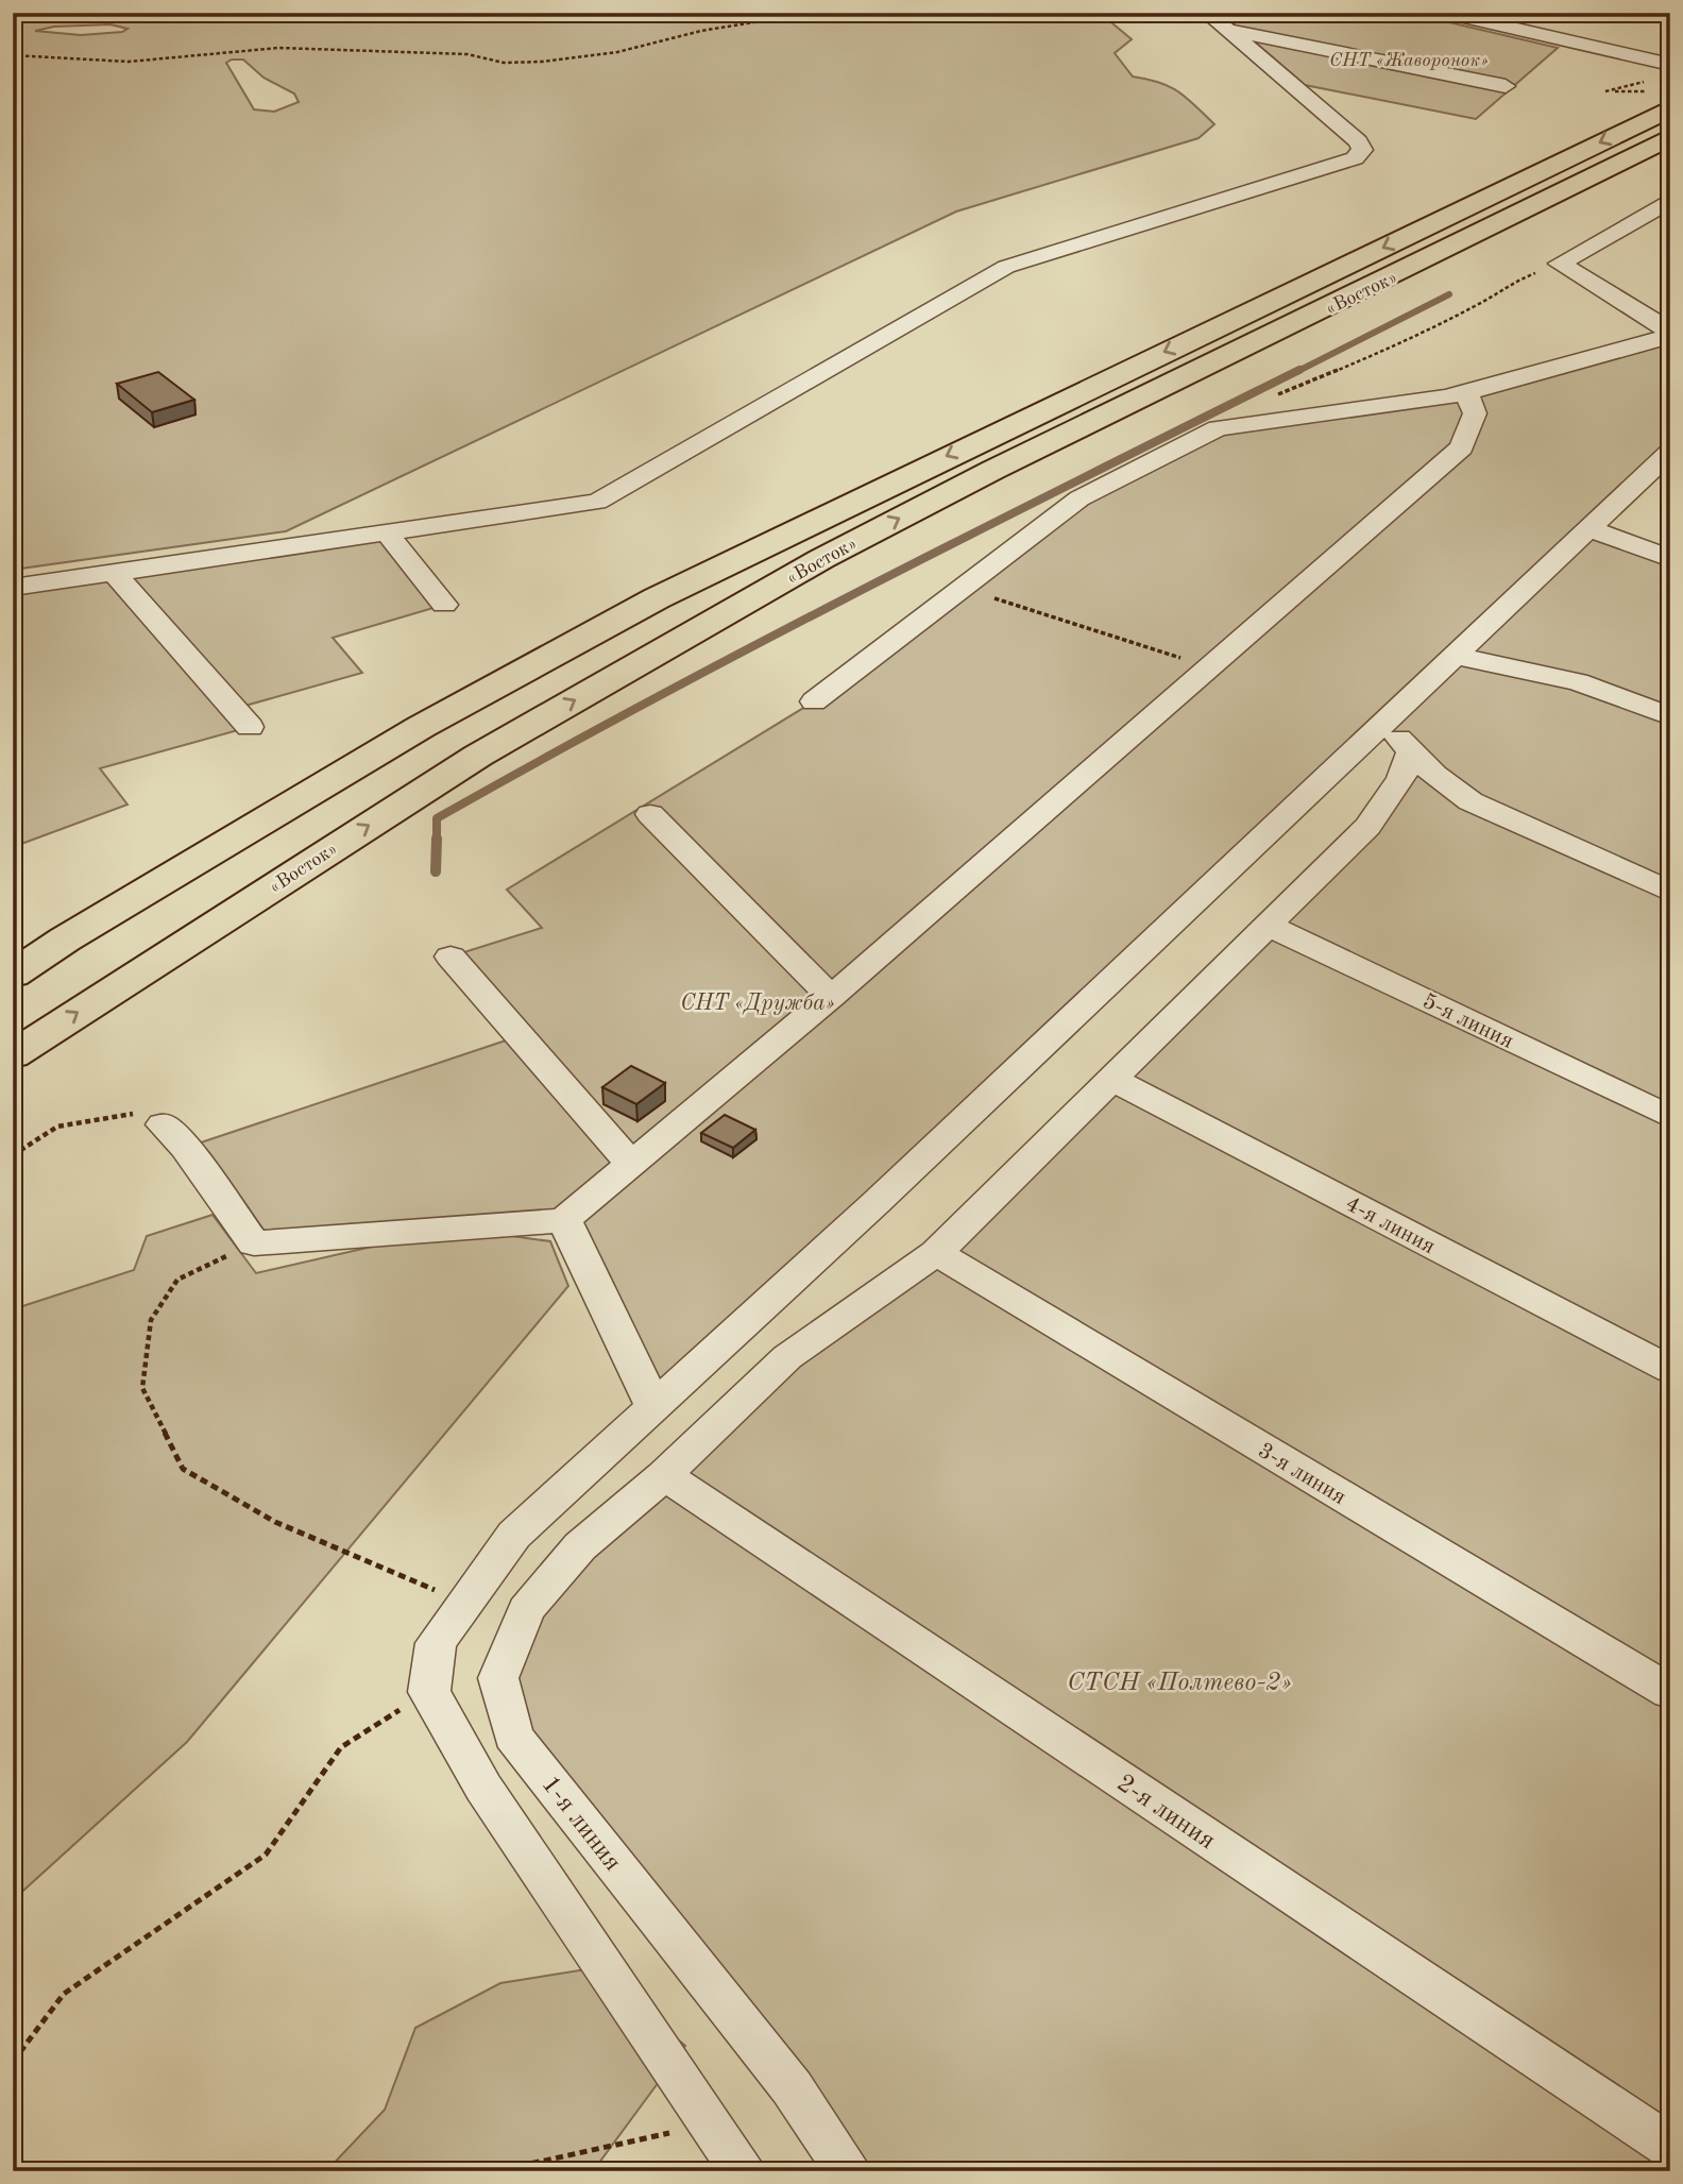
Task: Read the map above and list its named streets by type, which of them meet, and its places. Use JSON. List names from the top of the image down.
{
  "streets": {
    "highway": ["«Восток»"],
    "street": [
      "5-я линия",
      "4-я линия",
      "3-я линия",
      "2-я линия",
      "1-я линия"
    ]
  },
  "crossings": [
    ["5-я линия", "1-я линия"],
    ["4-я линия", "1-я линия"],
    ["3-я линия", "1-я линия"],
    ["2-я линия", "1-я линия"]
  ],
  "parks": ["СНТ «Жаворонок»", "СНТ «Дружба»", "СТСН «Полтево-2»"]
}
